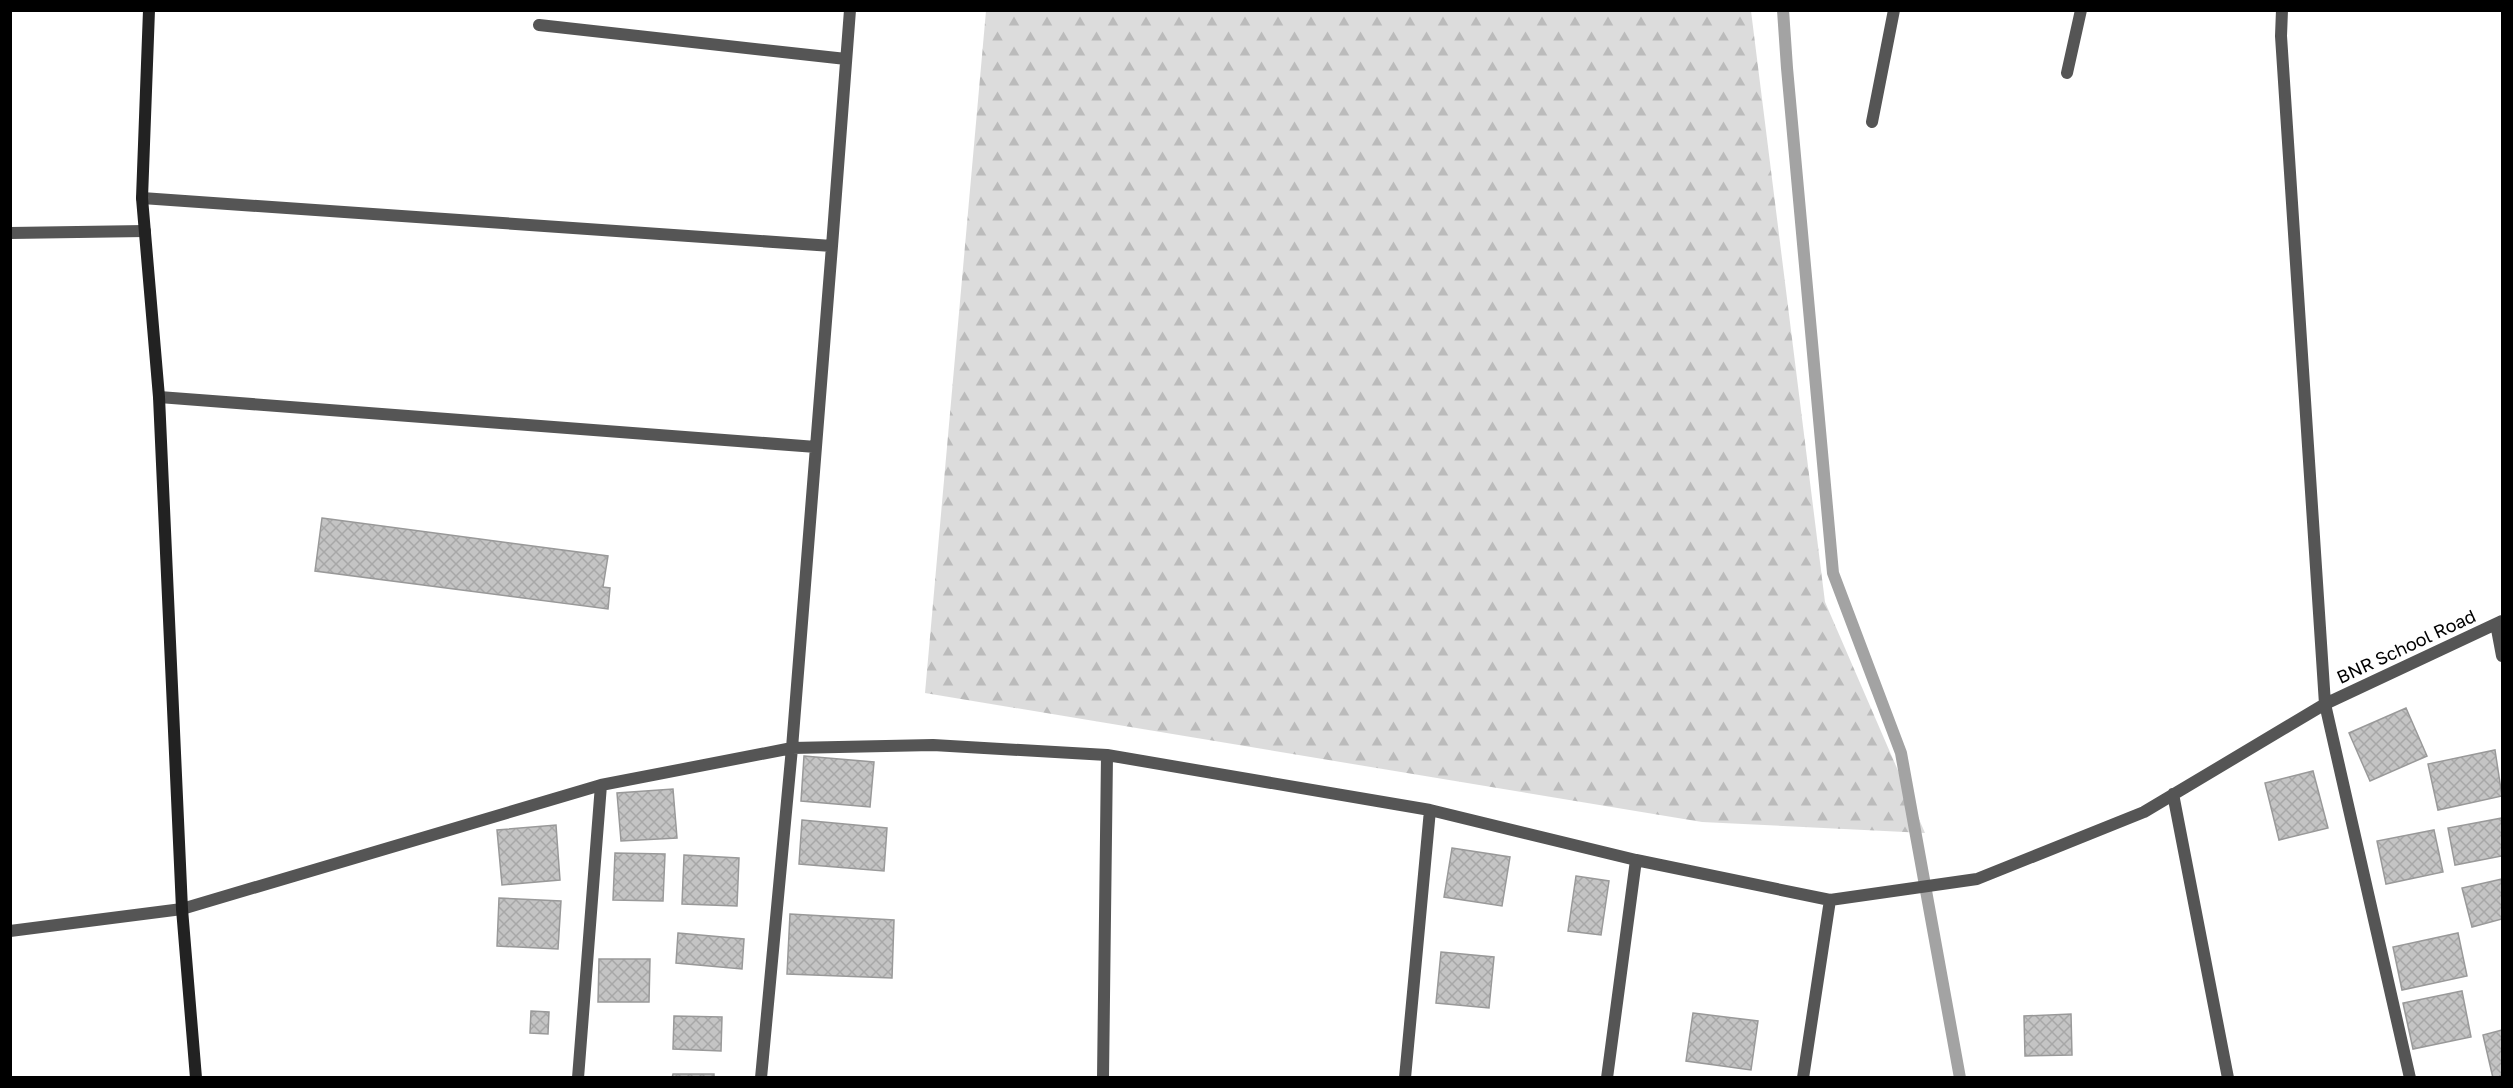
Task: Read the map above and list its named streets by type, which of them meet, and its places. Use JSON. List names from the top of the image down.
{
  "streets": {
    "street": ["BNR School Road"]
  }
}
